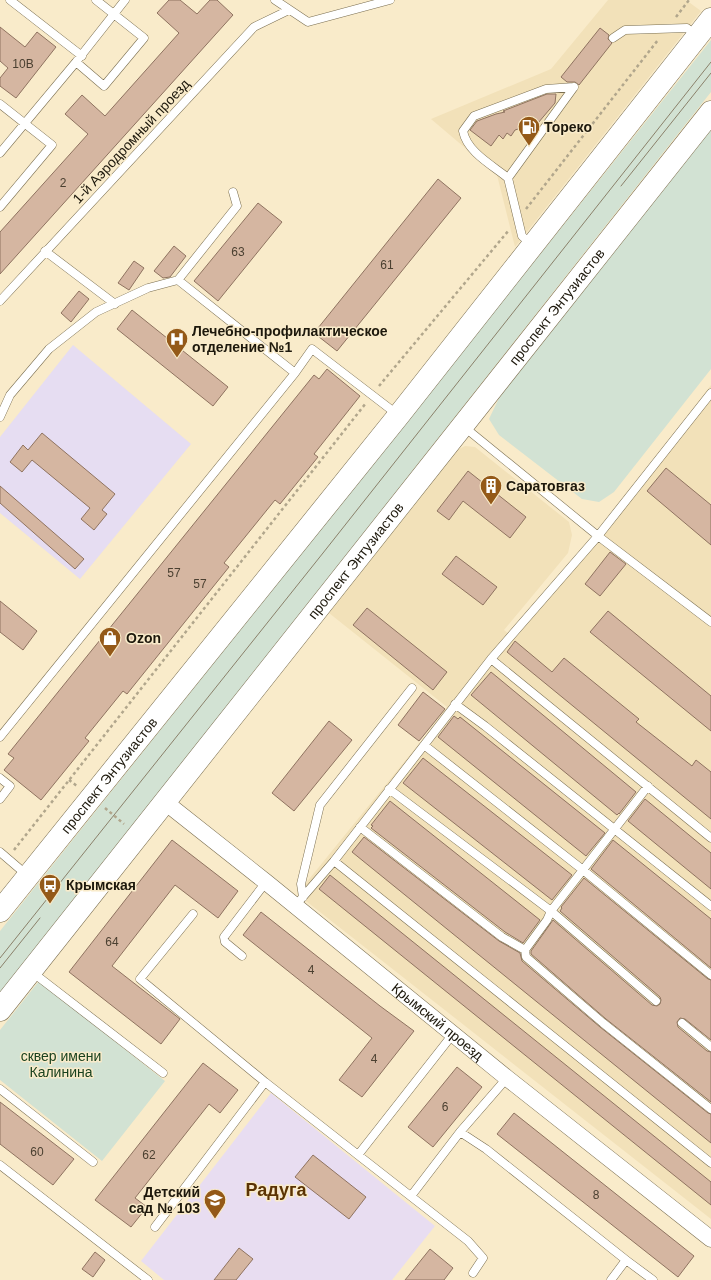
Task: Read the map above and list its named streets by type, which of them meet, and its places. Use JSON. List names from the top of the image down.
{
  "streets": {
    "main road": ["проспект Энтузиастов"],
    "street": ["Крымский проезд"],
    "lane": ["1-й Аэродромный проезд"]
  },
  "crossings": [
    ["проспект Энтузиастов", "Крымский проезд"]
  ],
  "districts": ["Радуга"],
  "parks": ["сквер имени Калинина"],
  "places": {
    "fuel station": ["Тореко"],
    "hospital": ["Лечебно-профилактическое отделение №1"],
    "building": ["Саратовгаз"],
    "shop": ["Ozon"],
    "bus stop": ["Крымская"],
    "school or university": ["Детский сад № 103"]
  },
  "house_numbers": [
    "10В",
    "2",
    "63",
    "61",
    "57",
    "57",
    "64",
    "4",
    "4",
    "6",
    "60",
    "62",
    "8"
  ]
}
